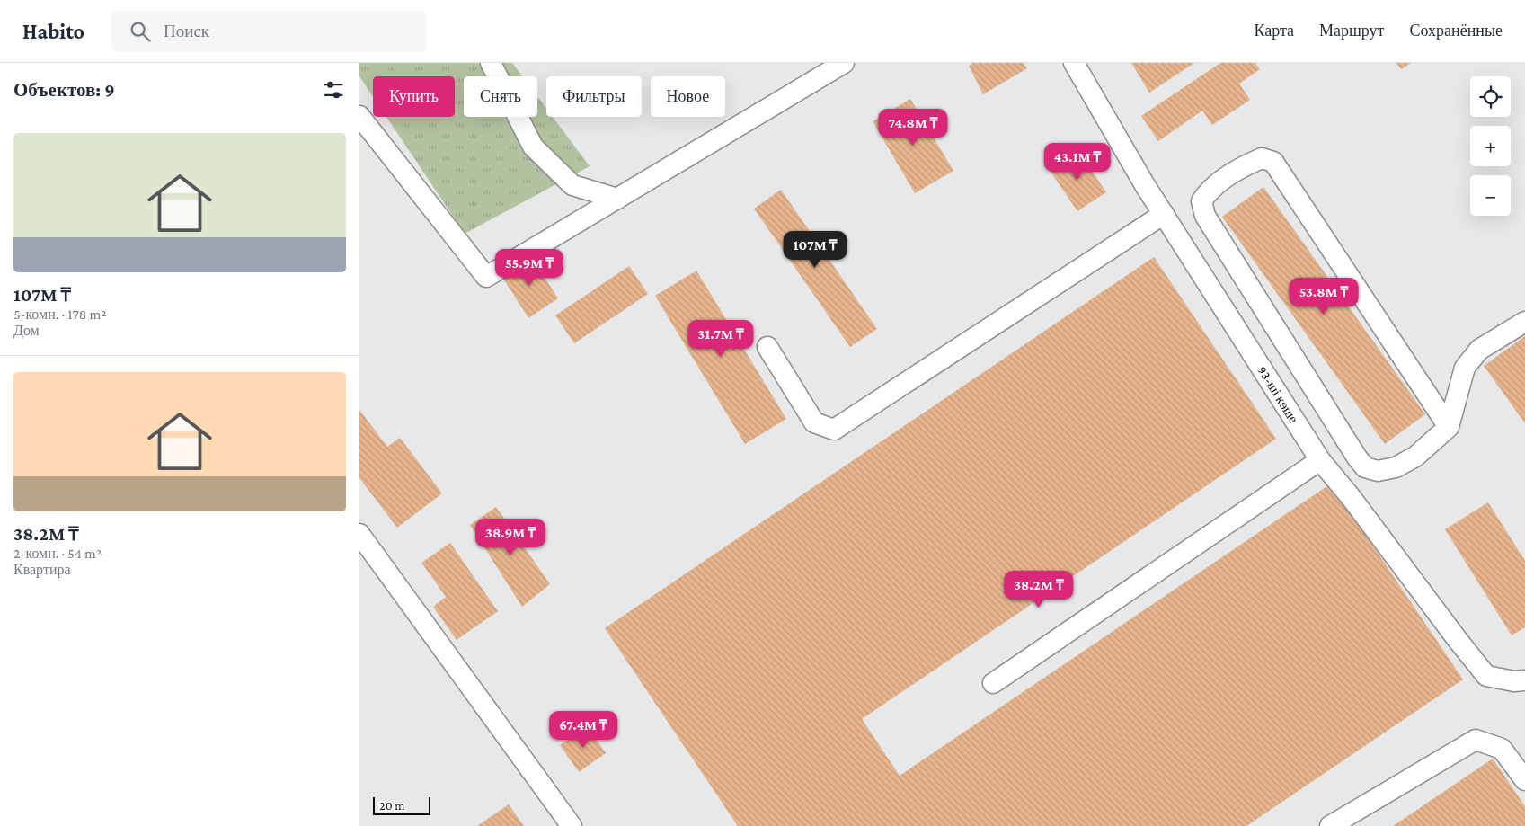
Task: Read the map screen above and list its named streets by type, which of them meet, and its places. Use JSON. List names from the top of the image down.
{
  "streets": {
    "lane": ["93-ші көше"]
  },
  "scale_bar": "20 m",
  "page": {
    "header": "Habito",
    "search": "Поиск",
    "nav": ["Карта", "Маршрут", "Сохранённые"],
    "heading": "Объектов: 9",
    "map_buttons": ["+", "−"],
    "chip": [
      "Купить",
      "Снять",
      "Фильтры",
      "Новое"
    ],
    "price": [
      "74.8M ₸",
      "43.1M ₸",
      "107M ₸",
      "55.9M ₸",
      "53.8M ₸",
      "31.7M ₸",
      "38.9M ₸",
      "38.2M ₸",
      "67.4M ₸"
    ],
    "list": [
      {
        "name": "107M ₸",
        "note": "5-комн. · 178 m² · Дом"
      },
      {
        "name": "38.2M ₸",
        "note": "2-комн. · 54 m² · Квартира"
      }
    ],
    "scale": "20 m"
  }
}
